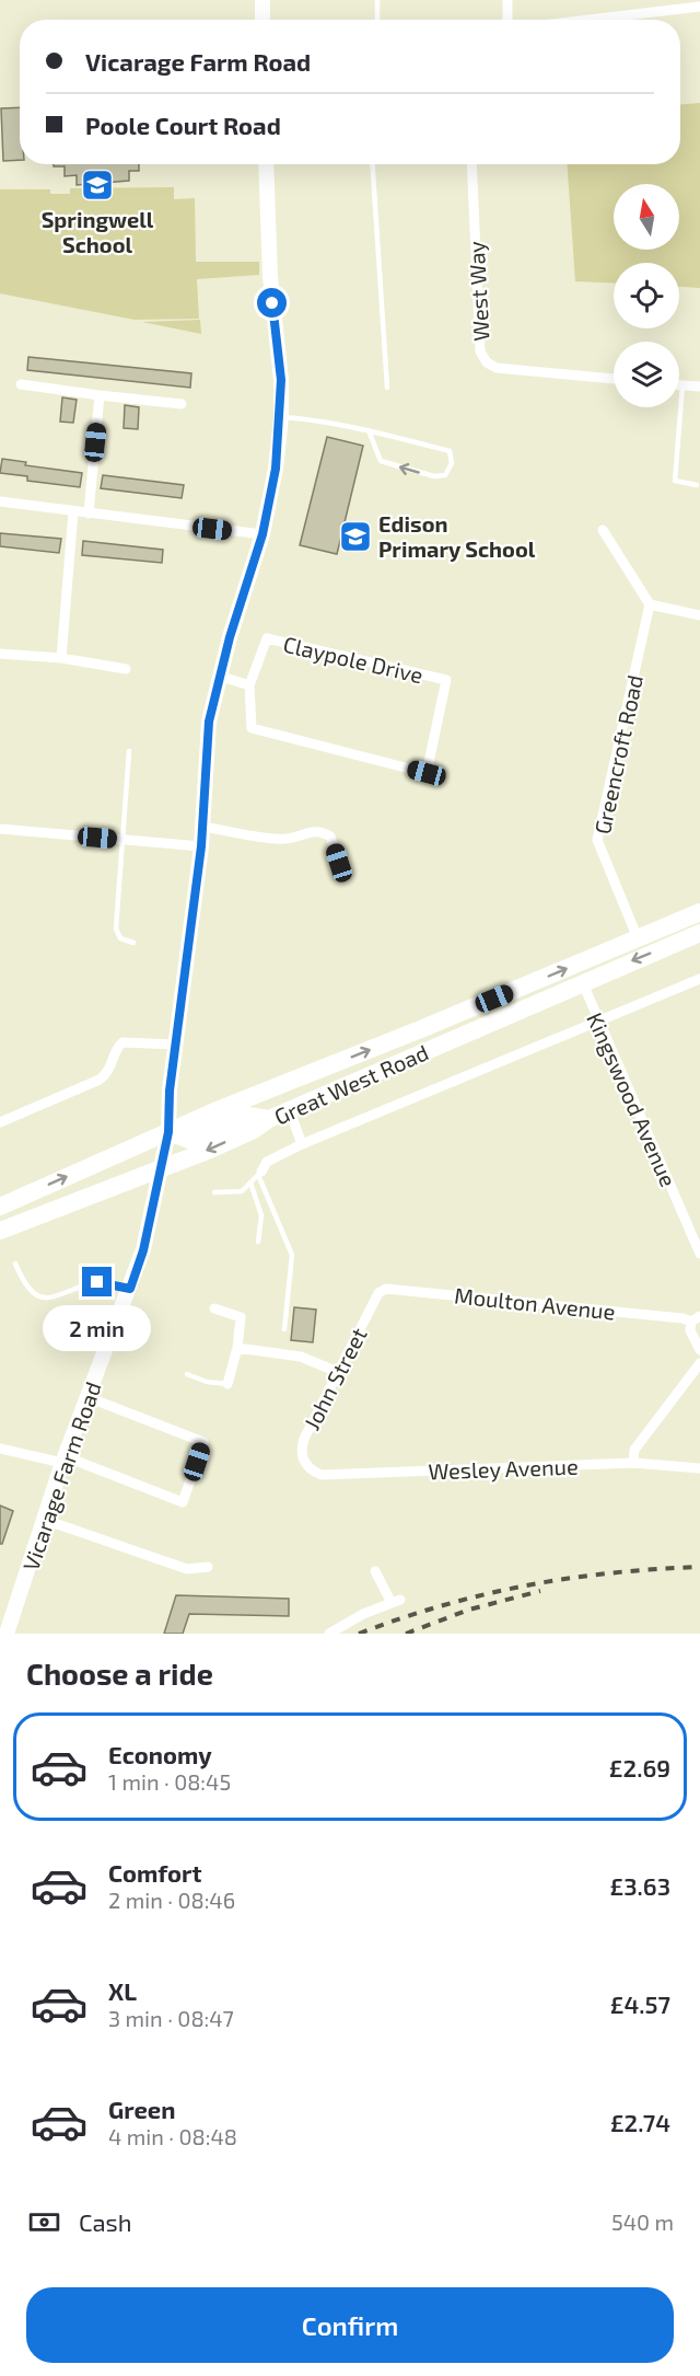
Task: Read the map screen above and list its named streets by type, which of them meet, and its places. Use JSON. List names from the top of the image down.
{
  "streets": {
    "highway": ["Great West Road"],
    "street": [
      "West Way",
      "Claypole Drive",
      "Greencroft Road",
      "Kingswood Avenue",
      "Moulton Avenue",
      "John Street",
      "Wesley Avenue",
      "Vicarage Farm Road"
    ]
  },
  "crossings": [
    ["Greencroft Road", "Great West Road"],
    ["Great West Road", "Kingswood Avenue"],
    ["Great West Road", "Vicarage Farm Road"],
    ["Moulton Avenue", "John Street"],
    ["John Street", "Wesley Avenue"]
  ],
  "places": {
    "school or university": ["Springwell School", "Edison Primary School"]
  },
  "north": "top",
  "page": {
    "banner": ["Vicarage Farm Road", "Poole Court Road"],
    "bubble": "2 min",
    "heading": "Choose a ride",
    "list": [
      {
        "name": "Economy",
        "note": "1 min · 08:45",
        "value": "£2.69"
      },
      {
        "name": "Comfort",
        "note": "2 min · 08:46",
        "value": "£3.63"
      },
      {
        "name": "XL",
        "note": "3 min · 08:47",
        "value": "£4.57"
      },
      {
        "name": "Green",
        "note": "4 min · 08:48",
        "value": "£2.74"
      }
    ],
    "pay": ["Cash", "540 m"],
    "buttons": "Confirm"
  }
}
